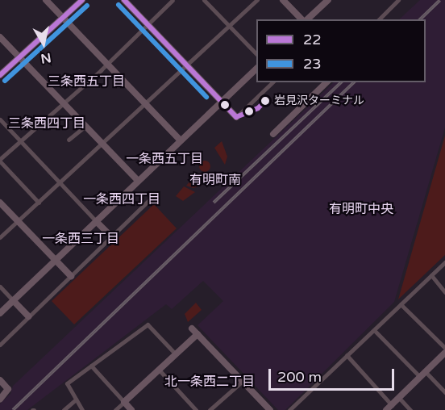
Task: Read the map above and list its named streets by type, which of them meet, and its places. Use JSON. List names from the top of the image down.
{
  "districts": [
    "三条西五丁目",
    "三条西四丁目",
    "一条西五丁目",
    "有明町南",
    "一条西四丁目",
    "有明町中央",
    "一条西三丁目",
    "北一条西二丁目"
  ],
  "places": ["岩見沢ターミナル"],
  "lines": ["transit line 22", "transit line 23"],
  "legend": ["22", "23"],
  "scale_bar": "200 m",
  "north": "bottom"
}
